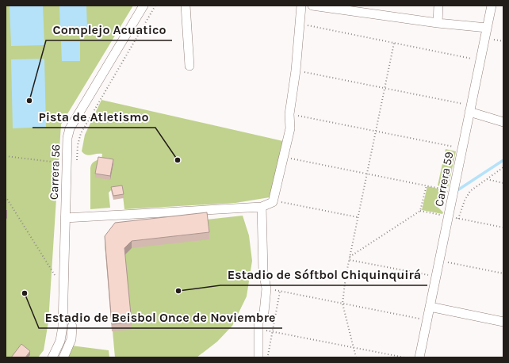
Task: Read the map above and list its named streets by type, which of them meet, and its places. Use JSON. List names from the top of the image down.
{
  "streets": {
    "street": ["Carrera 56", "Carrera 59"]
  },
  "places": [
    "Complejo Acuatico",
    "Pista de Atletismo",
    "Estadio de Sóftbol Chiquinquirá",
    "Estadio de Beisbol Once de Noviembre"
  ]
}
